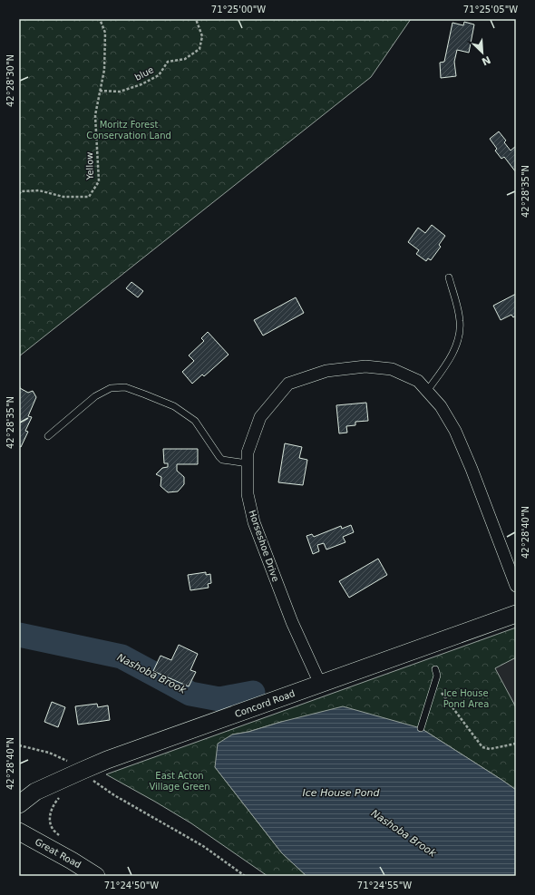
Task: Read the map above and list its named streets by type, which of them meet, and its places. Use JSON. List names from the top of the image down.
{
  "streets": {
    "street": ["Horseshoe Drive", "Concord Road", "Great Road"],
    "path": ["blue", "Yellow"]
  },
  "crossings": [
    ["blue", "Yellow"],
    ["Horseshoe Drive", "Concord Road"]
  ],
  "water": ["Nashoba Brook", "Ice House Pond"],
  "parks": ["Moritz Forest Conservation Land", "Ice House Pond Area", "East Acton Village Green"],
  "north": "bottom right",
  "coordinates": [
    "71°25'00\"W",
    "71°25'05\"W",
    "42°28'30\"N",
    "42°28'35\"N",
    "42°28'40\"N",
    "71°24'50\"W",
    "71°24'55\"W"
  ]
}
